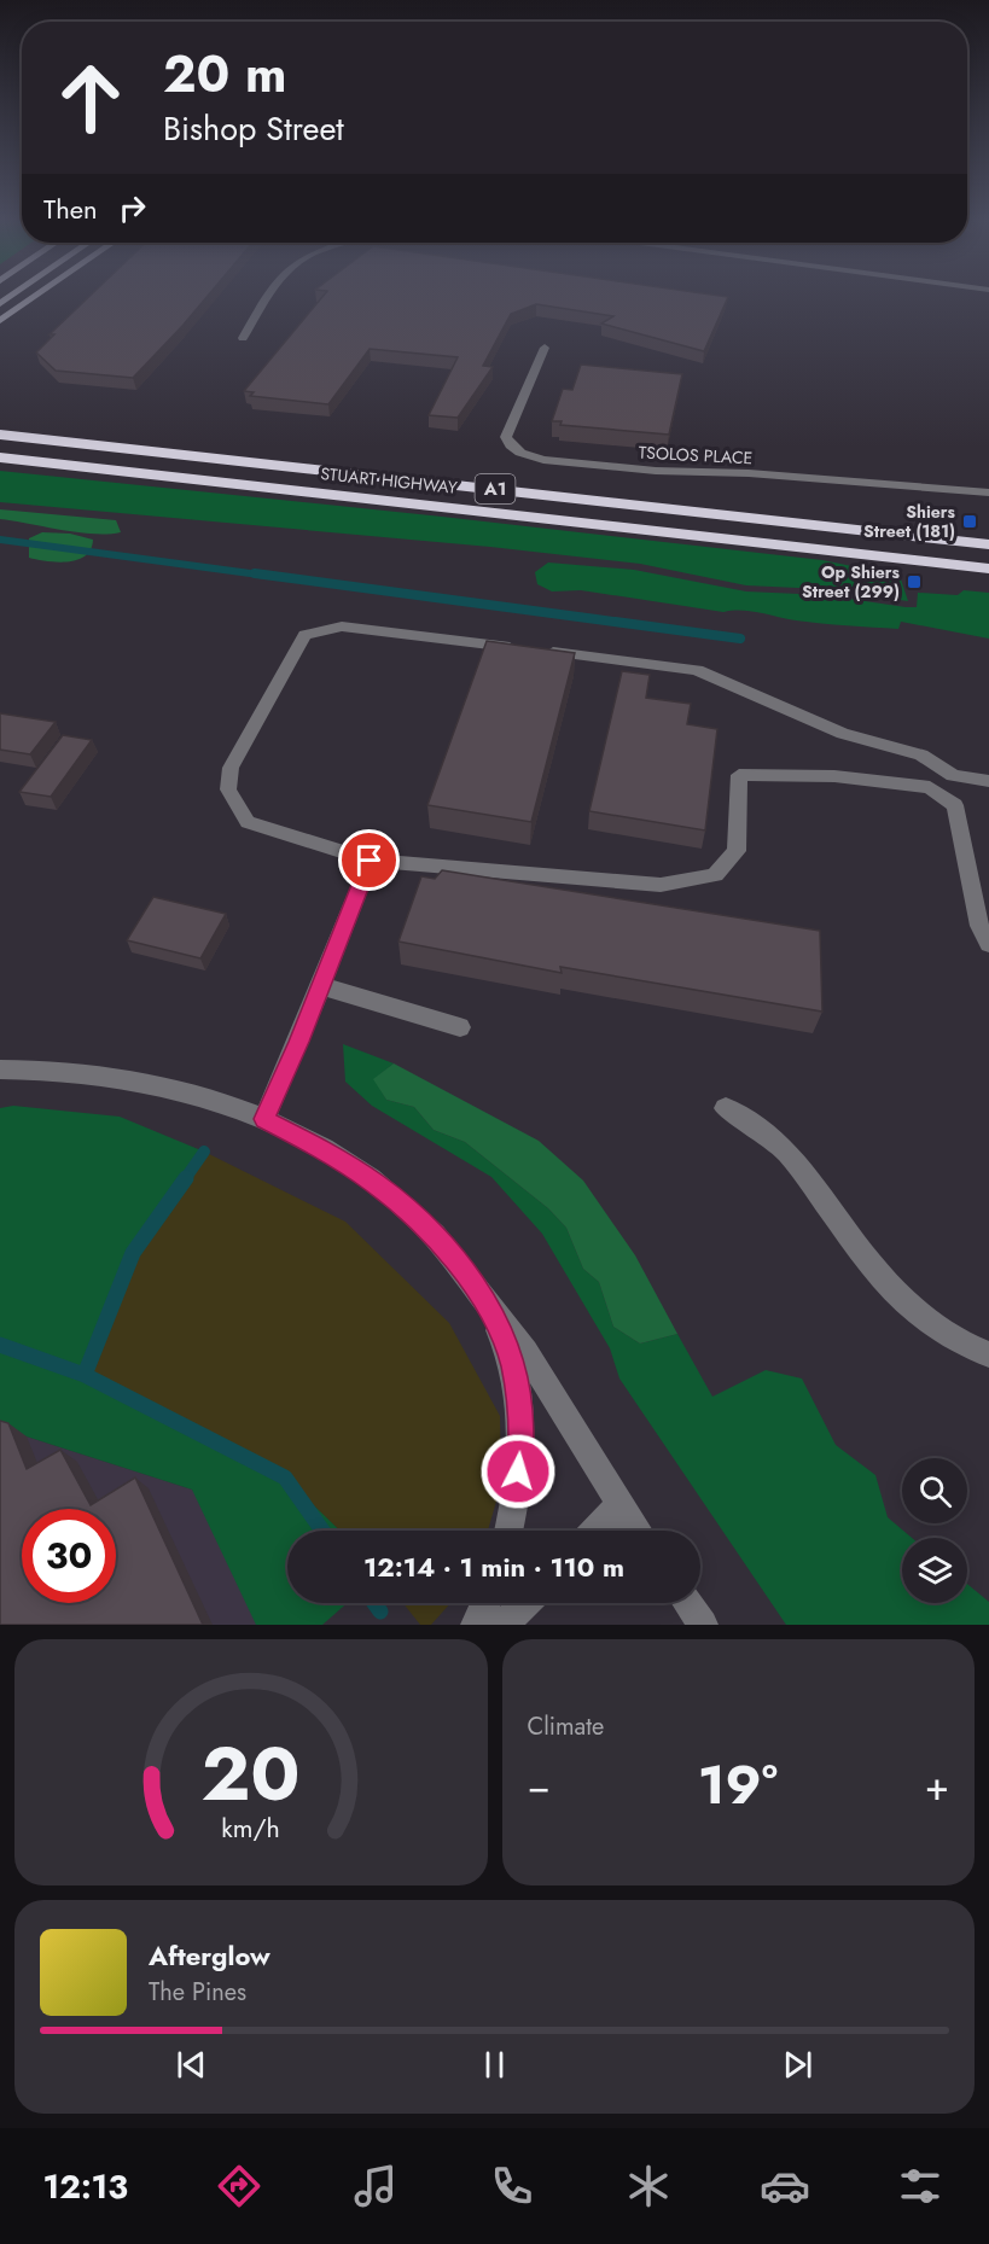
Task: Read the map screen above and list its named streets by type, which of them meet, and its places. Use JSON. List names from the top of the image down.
{
  "streets": {
    "highway": ["STUART HIGHWAY", "A1"],
    "street": ["TSOLOS PLACE"]
  },
  "places": {
    "transit": ["Shiers Street (181)", "Op Shiers Street (299)"]
  },
  "page": {
    "turn": ["20 m", "Bishop Street"],
    "then": "Then",
    "limit": "30",
    "trip": "12:14 · 1 min · 110 m",
    "tile": "Climate",
    "heat": ["−", "19°", "+"],
    "song": ["Afterglow", "The Pines"],
    "tabs": "12:13",
    "gauge": ["20", "km/h"]
  }
}
